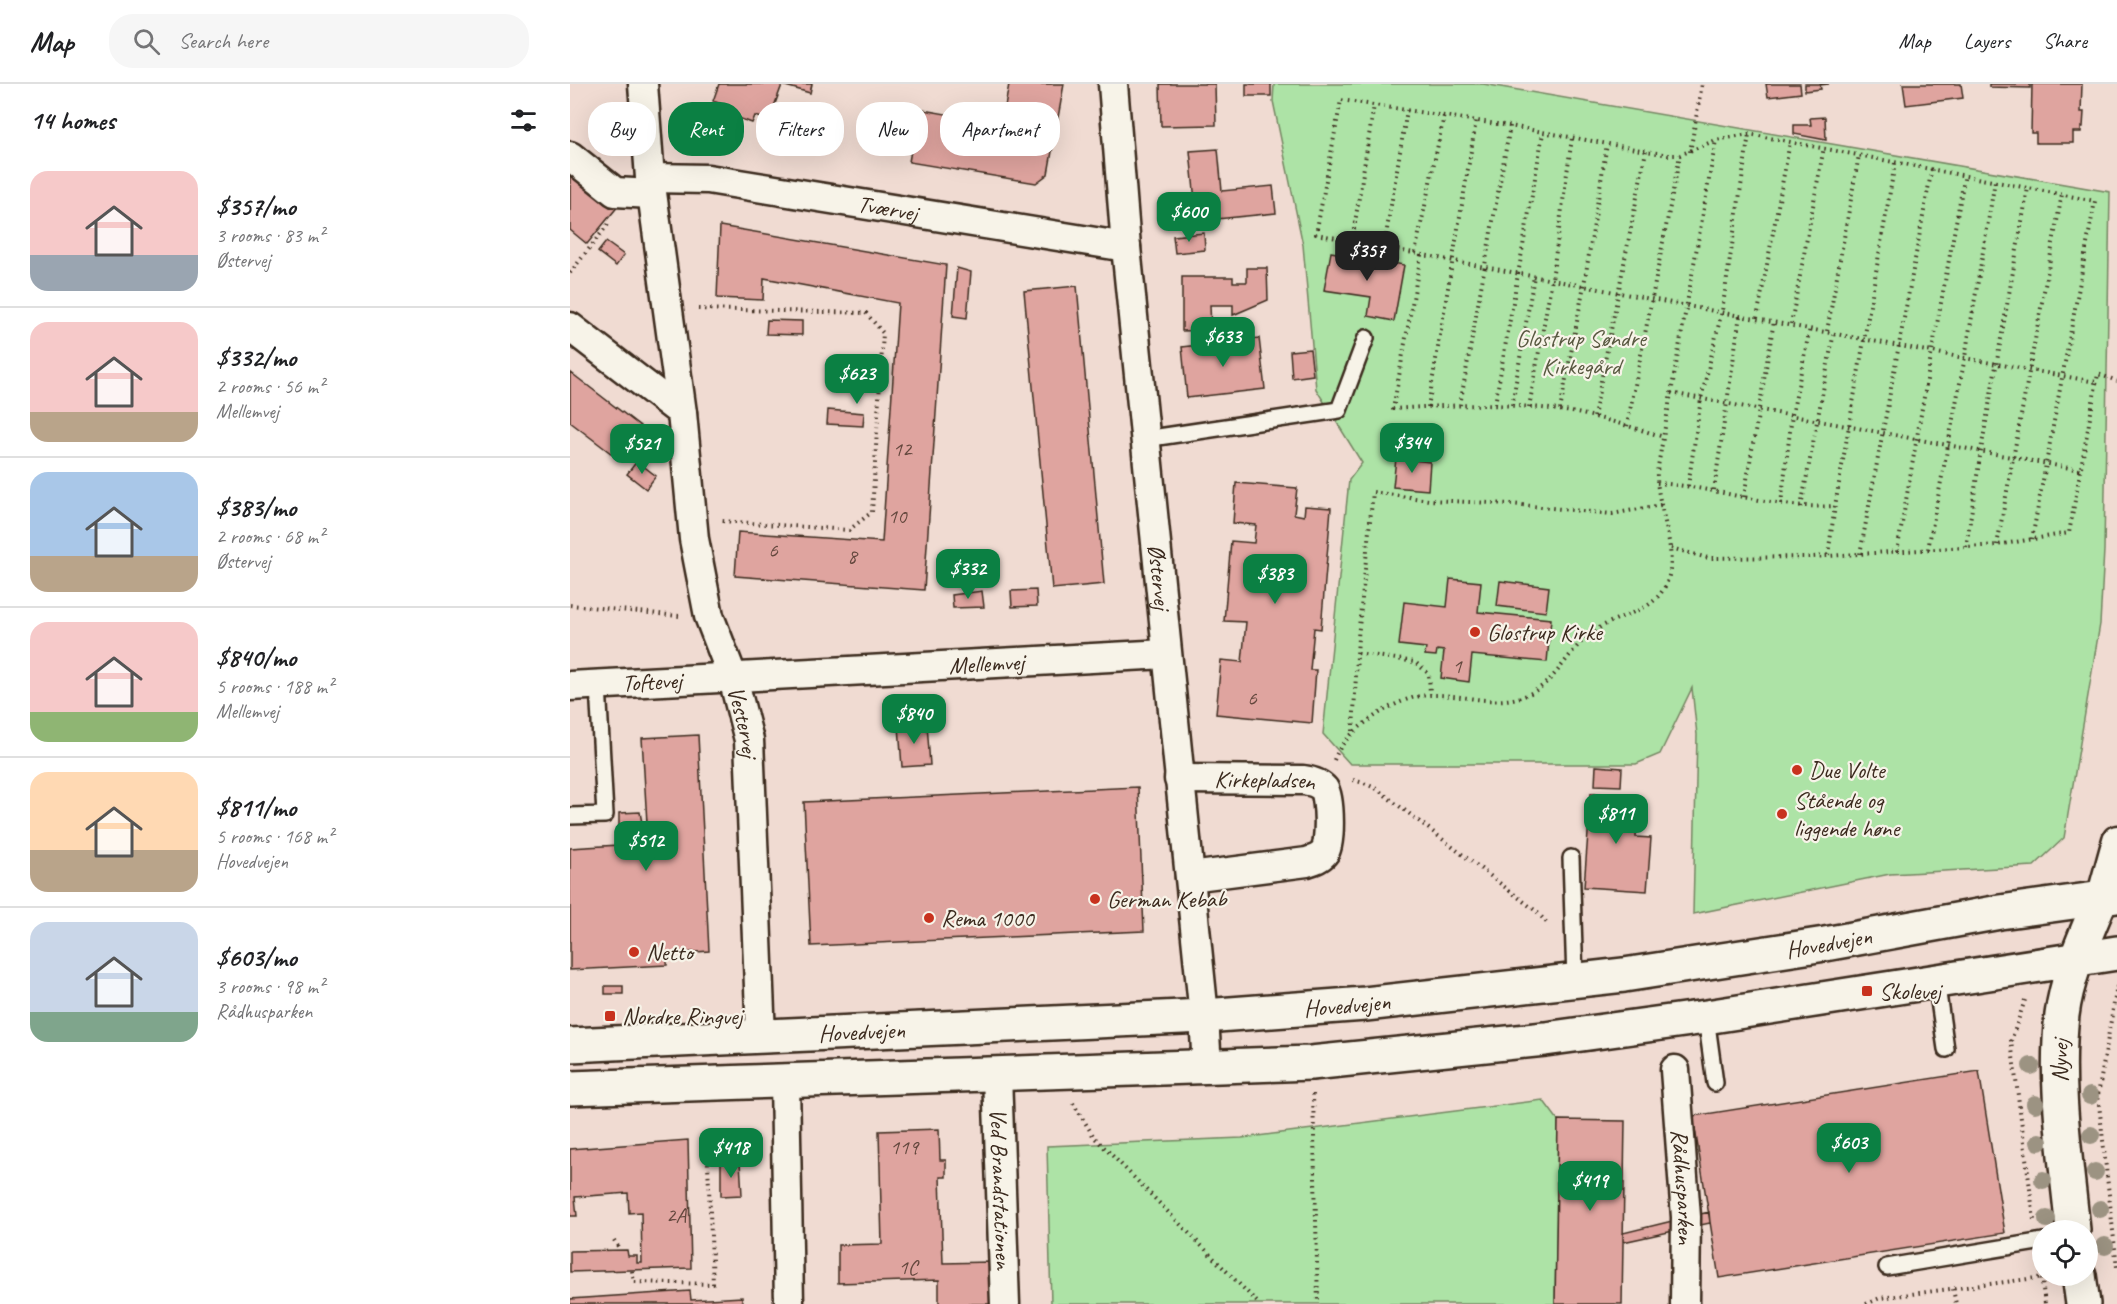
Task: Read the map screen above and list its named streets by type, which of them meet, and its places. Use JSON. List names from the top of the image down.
{
  "streets": {
    "main road": ["Hovedvejen", "Nyvej"],
    "street": [
      "Tværvej",
      "Østervej",
      "Mellemvej",
      "Toftevej",
      "Vestervej",
      "Kirkepladsen",
      "Rådhusparken",
      "Ved Brandstationen"
    ]
  },
  "crossings": [
    ["Tværvej", "Østervej"],
    ["Tværvej", "Vestervej"],
    ["Østervej", "Mellemvej"],
    ["Østervej", "Kirkepladsen"],
    ["Østervej", "Hovedvejen"],
    ["Mellemvej", "Toftevej"],
    ["Mellemvej", "Vestervej"],
    ["Toftevej", "Vestervej"],
    ["Vestervej", "Hovedvejen"],
    ["Hovedvejen", "Nyvej"],
    ["Hovedvejen", "Ved Brandstationen"]
  ],
  "parks": ["Glostrup Søndre Kirkegård"],
  "places": {
    "other": [
      "Glostrup Kirke",
      "Due Volte",
      "Stående og liggende høne",
      "German Kebab",
      "Rema 1000",
      "Netto"
    ],
    "transit": ["Skolevej", "Nordre Ringvej"]
  },
  "house_numbers": [
    "12",
    "10",
    "6",
    "8",
    "1",
    "6",
    "119",
    "2A",
    "1C"
  ],
  "page": {
    "header": "Map",
    "search": "Search here",
    "nav": ["Map", "Layers", "Share"],
    "heading": "14 homes",
    "chip": [
      "Buy",
      "Rent",
      "Filters",
      "New",
      "Apartment"
    ],
    "list": [
      {
        "name": "$357/mo",
        "note": "3 rooms · 83 m² · Østervej"
      },
      {
        "name": "$332/mo",
        "note": "2 rooms · 56 m² · Mellemvej"
      },
      {
        "name": "$383/mo",
        "note": "2 rooms · 68 m² · Østervej"
      },
      {
        "name": "$840/mo",
        "note": "5 rooms · 188 m² · Mellemvej"
      },
      {
        "name": "$811/mo",
        "note": "5 rooms · 168 m² · Hovedvejen"
      },
      {
        "name": "$603/mo",
        "note": "3 rooms · 98 m² · Rådhusparken"
      }
    ],
    "price": [
      "$600",
      "$357",
      "$633",
      "$623",
      "$344",
      "$521",
      "$332",
      "$383",
      "$840",
      "$811",
      "$512",
      "$603",
      "$418",
      "$419"
    ]
  }
}
